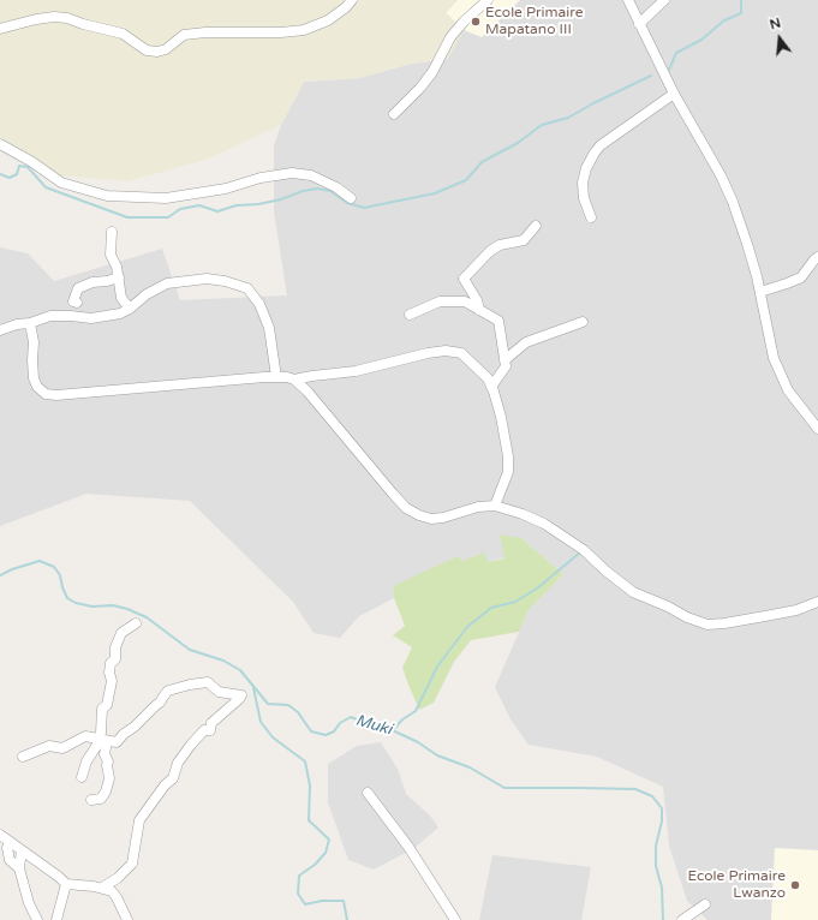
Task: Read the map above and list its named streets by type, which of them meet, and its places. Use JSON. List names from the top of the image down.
{
  "water": ["Muki"],
  "places": ["Ecole Primaire Mapatano III", "Ecole Primaire Lwanzo"],
  "north": "top"
}
